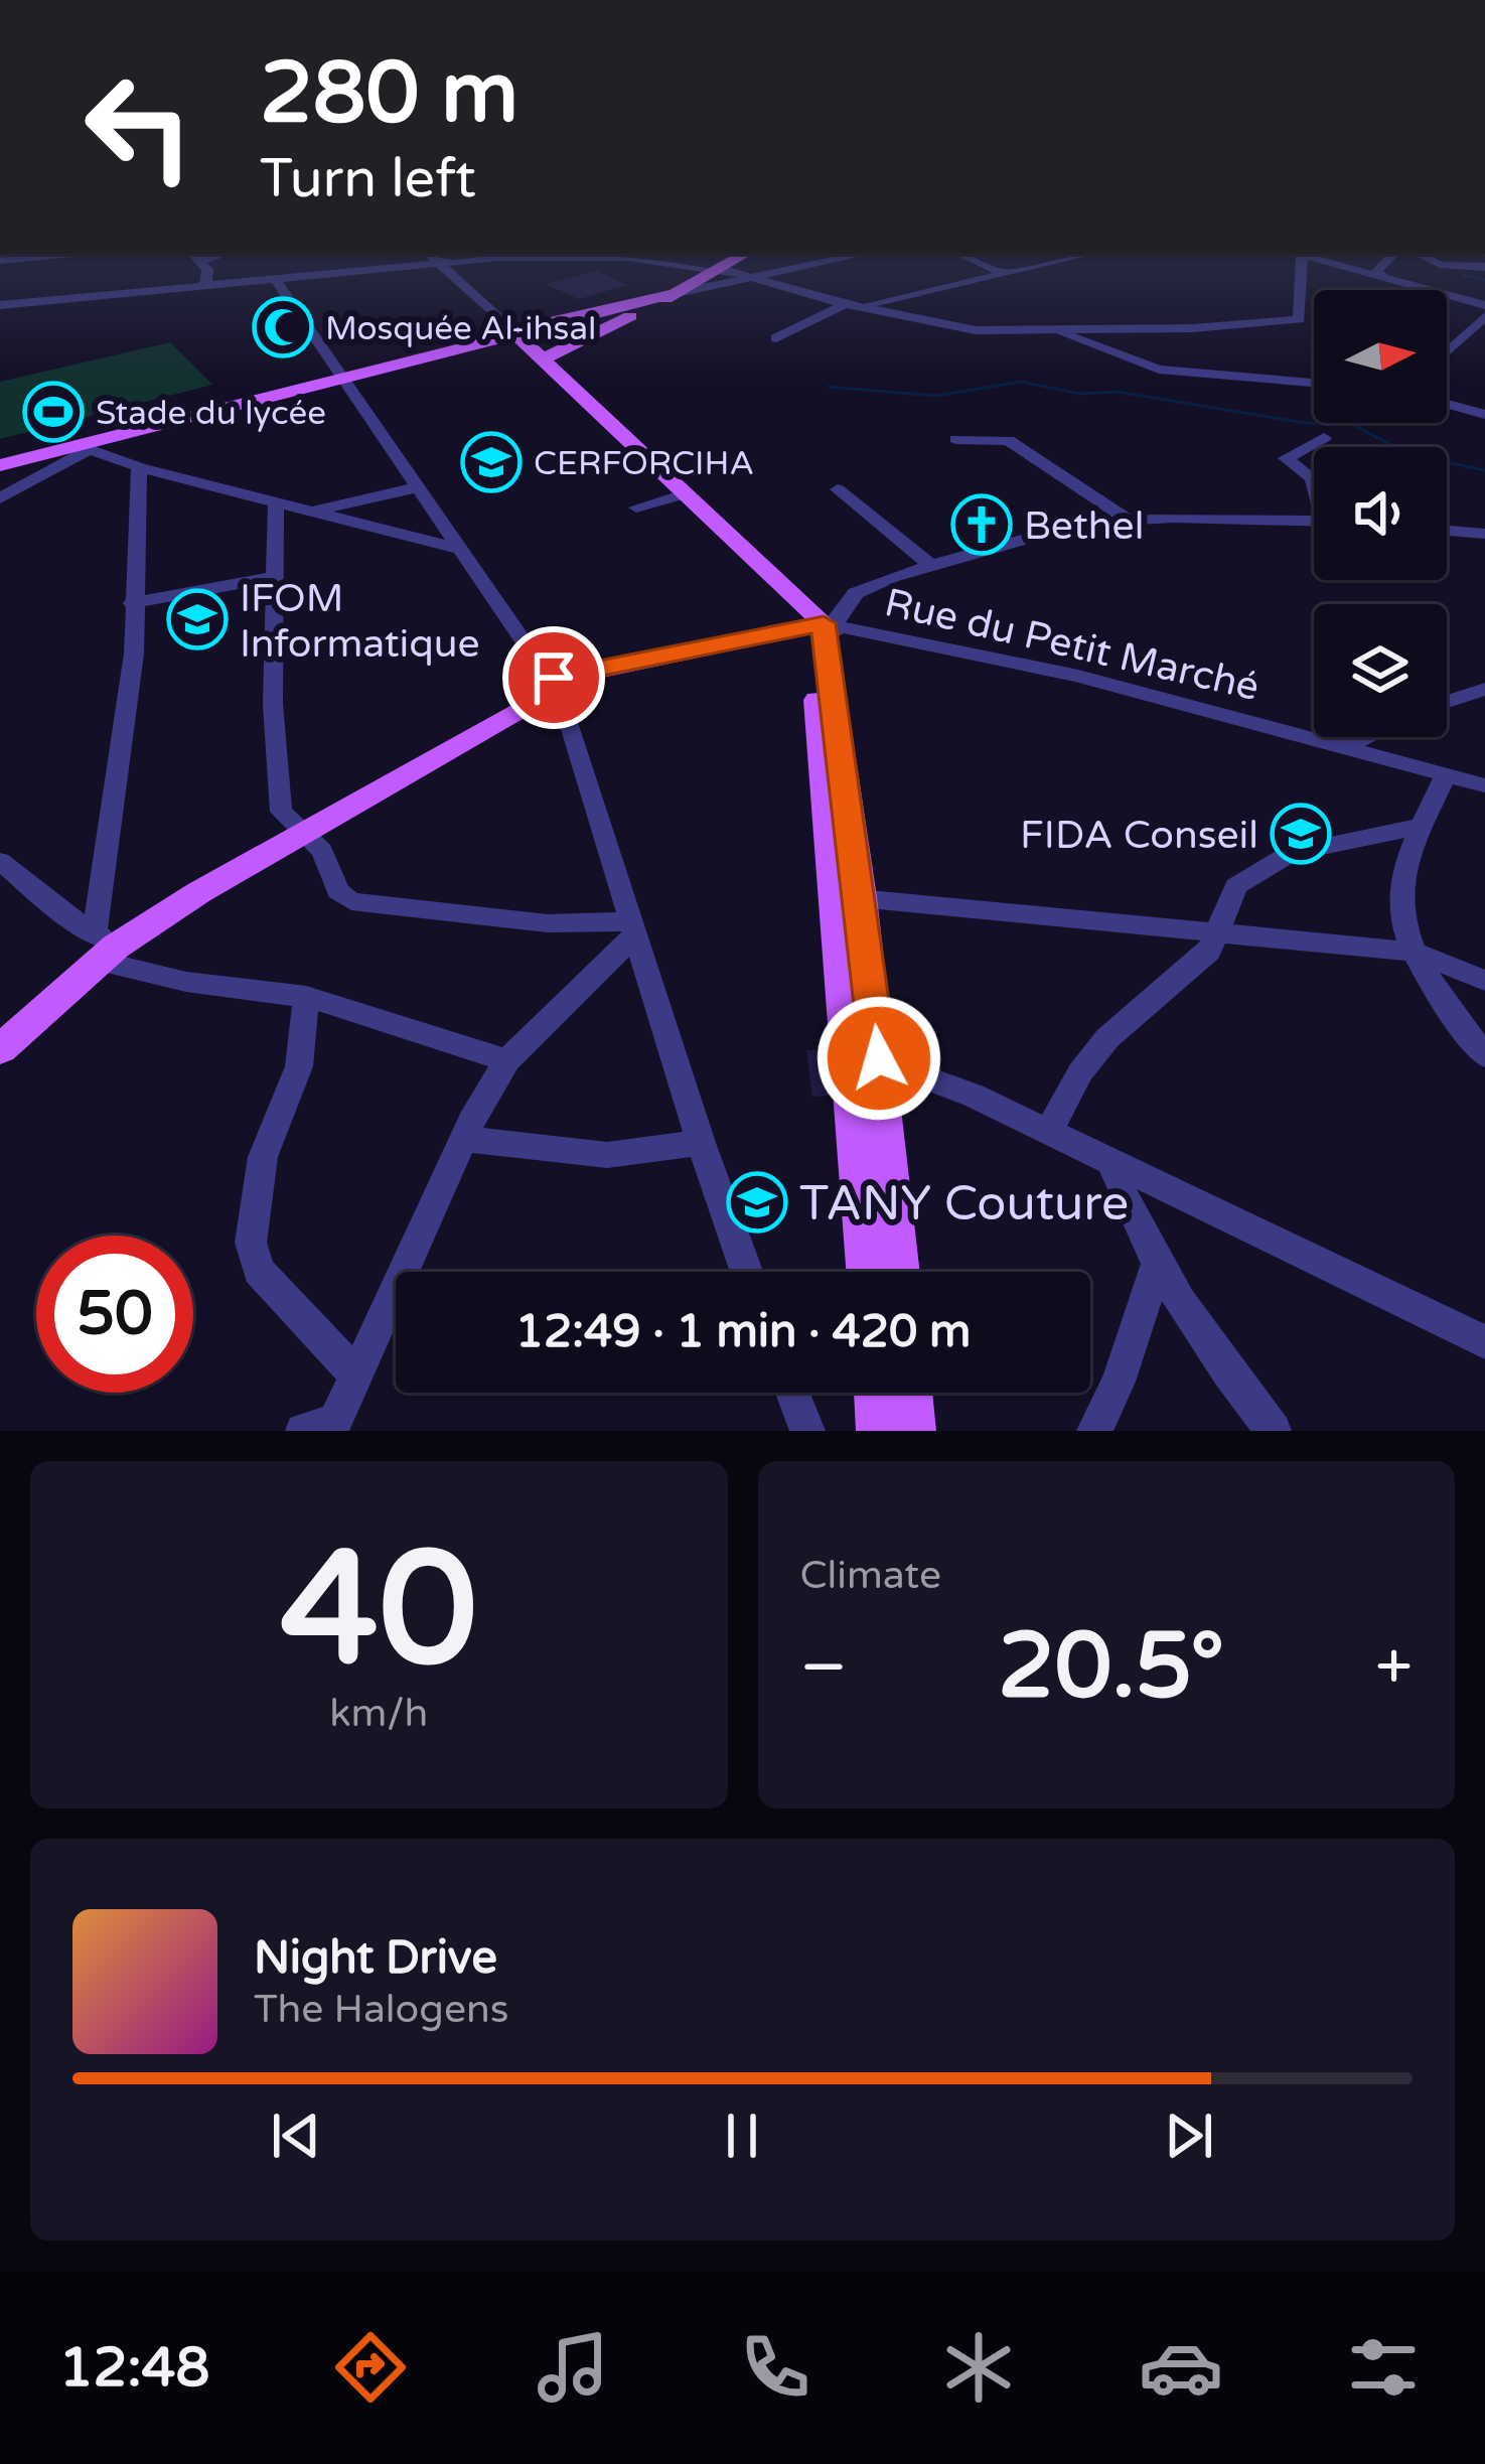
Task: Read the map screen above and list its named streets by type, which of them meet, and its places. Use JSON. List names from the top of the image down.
{
  "streets": {
    "street": ["Rue du Petit Marché"]
  },
  "places": {
    "mosque": ["Mosquée Al-ihsaI"],
    "sports": ["Stade du lycée"],
    "school or university": [
      "CERFORCIHA",
      "IFOM Informatique",
      "FIDA Conseil",
      "TANY Couture"
    ],
    "church": ["Bethel"]
  },
  "north": "right",
  "page": {
    "turn": ["280 m", "Turn left"],
    "limit": "50",
    "trip": "12:49 · 1 min · 420 m",
    "tile": [
      ["40", "km/h"],
      "Climate"
    ],
    "heat": ["−", "20.5°", "+"],
    "song": ["Night Drive", "The Halogens"],
    "tabs": "12:48"
  }
}
